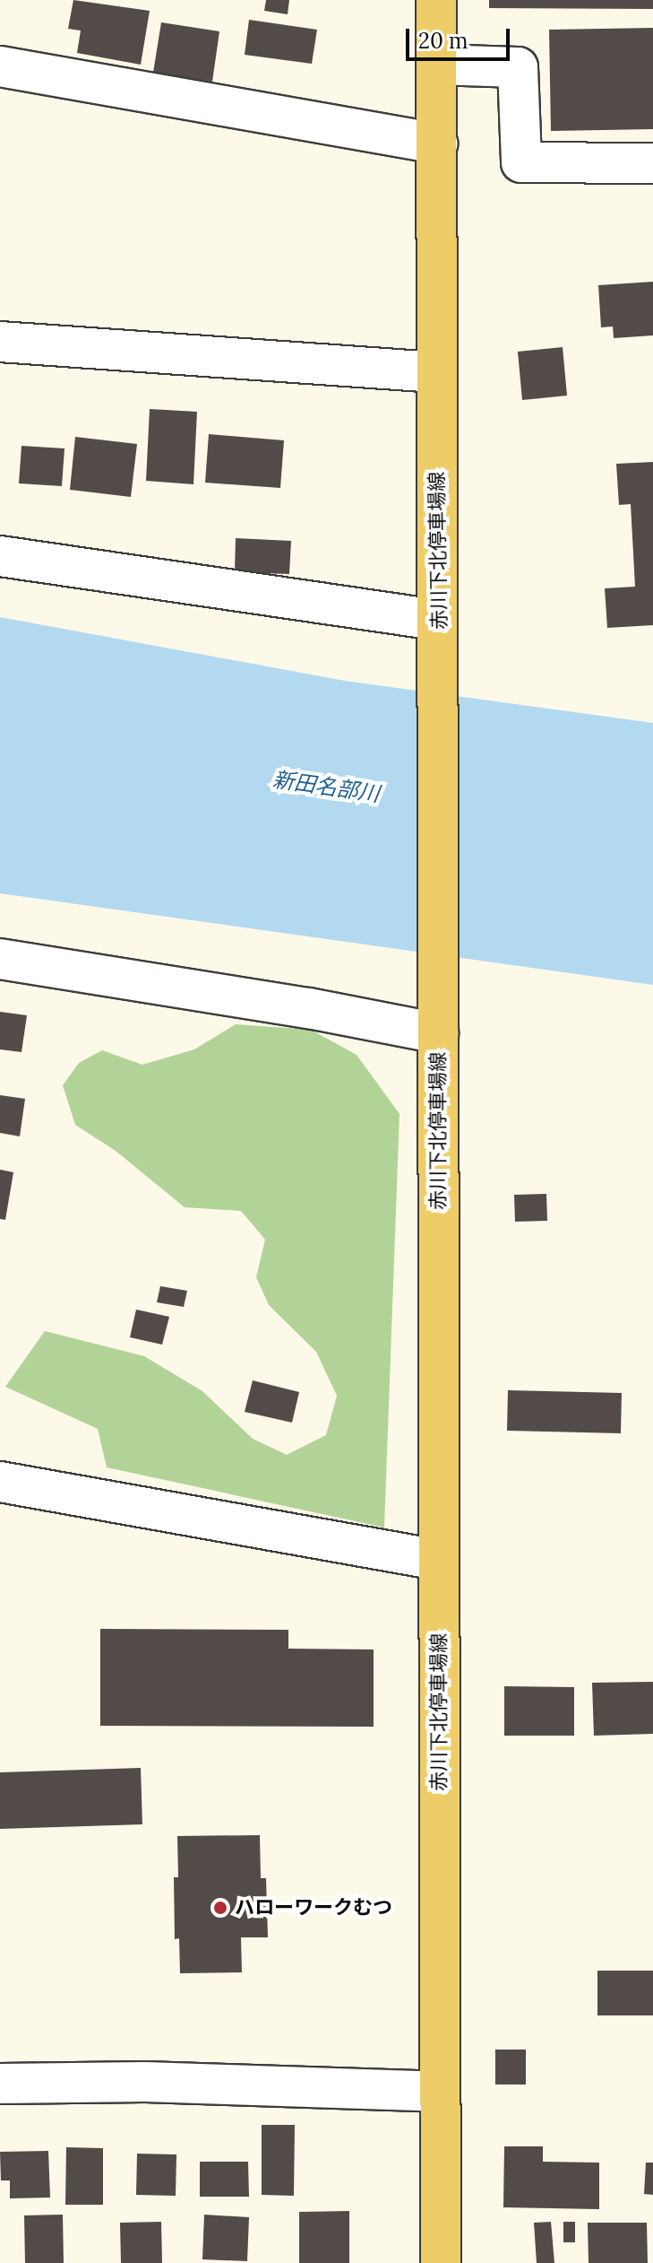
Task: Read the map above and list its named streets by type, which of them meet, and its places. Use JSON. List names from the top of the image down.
{
  "streets": {
    "main road": ["赤川下北停車場線"]
  },
  "water": ["新田名部川"],
  "places": ["ハローワークむつ"],
  "scale_bar": "20 m"
}
